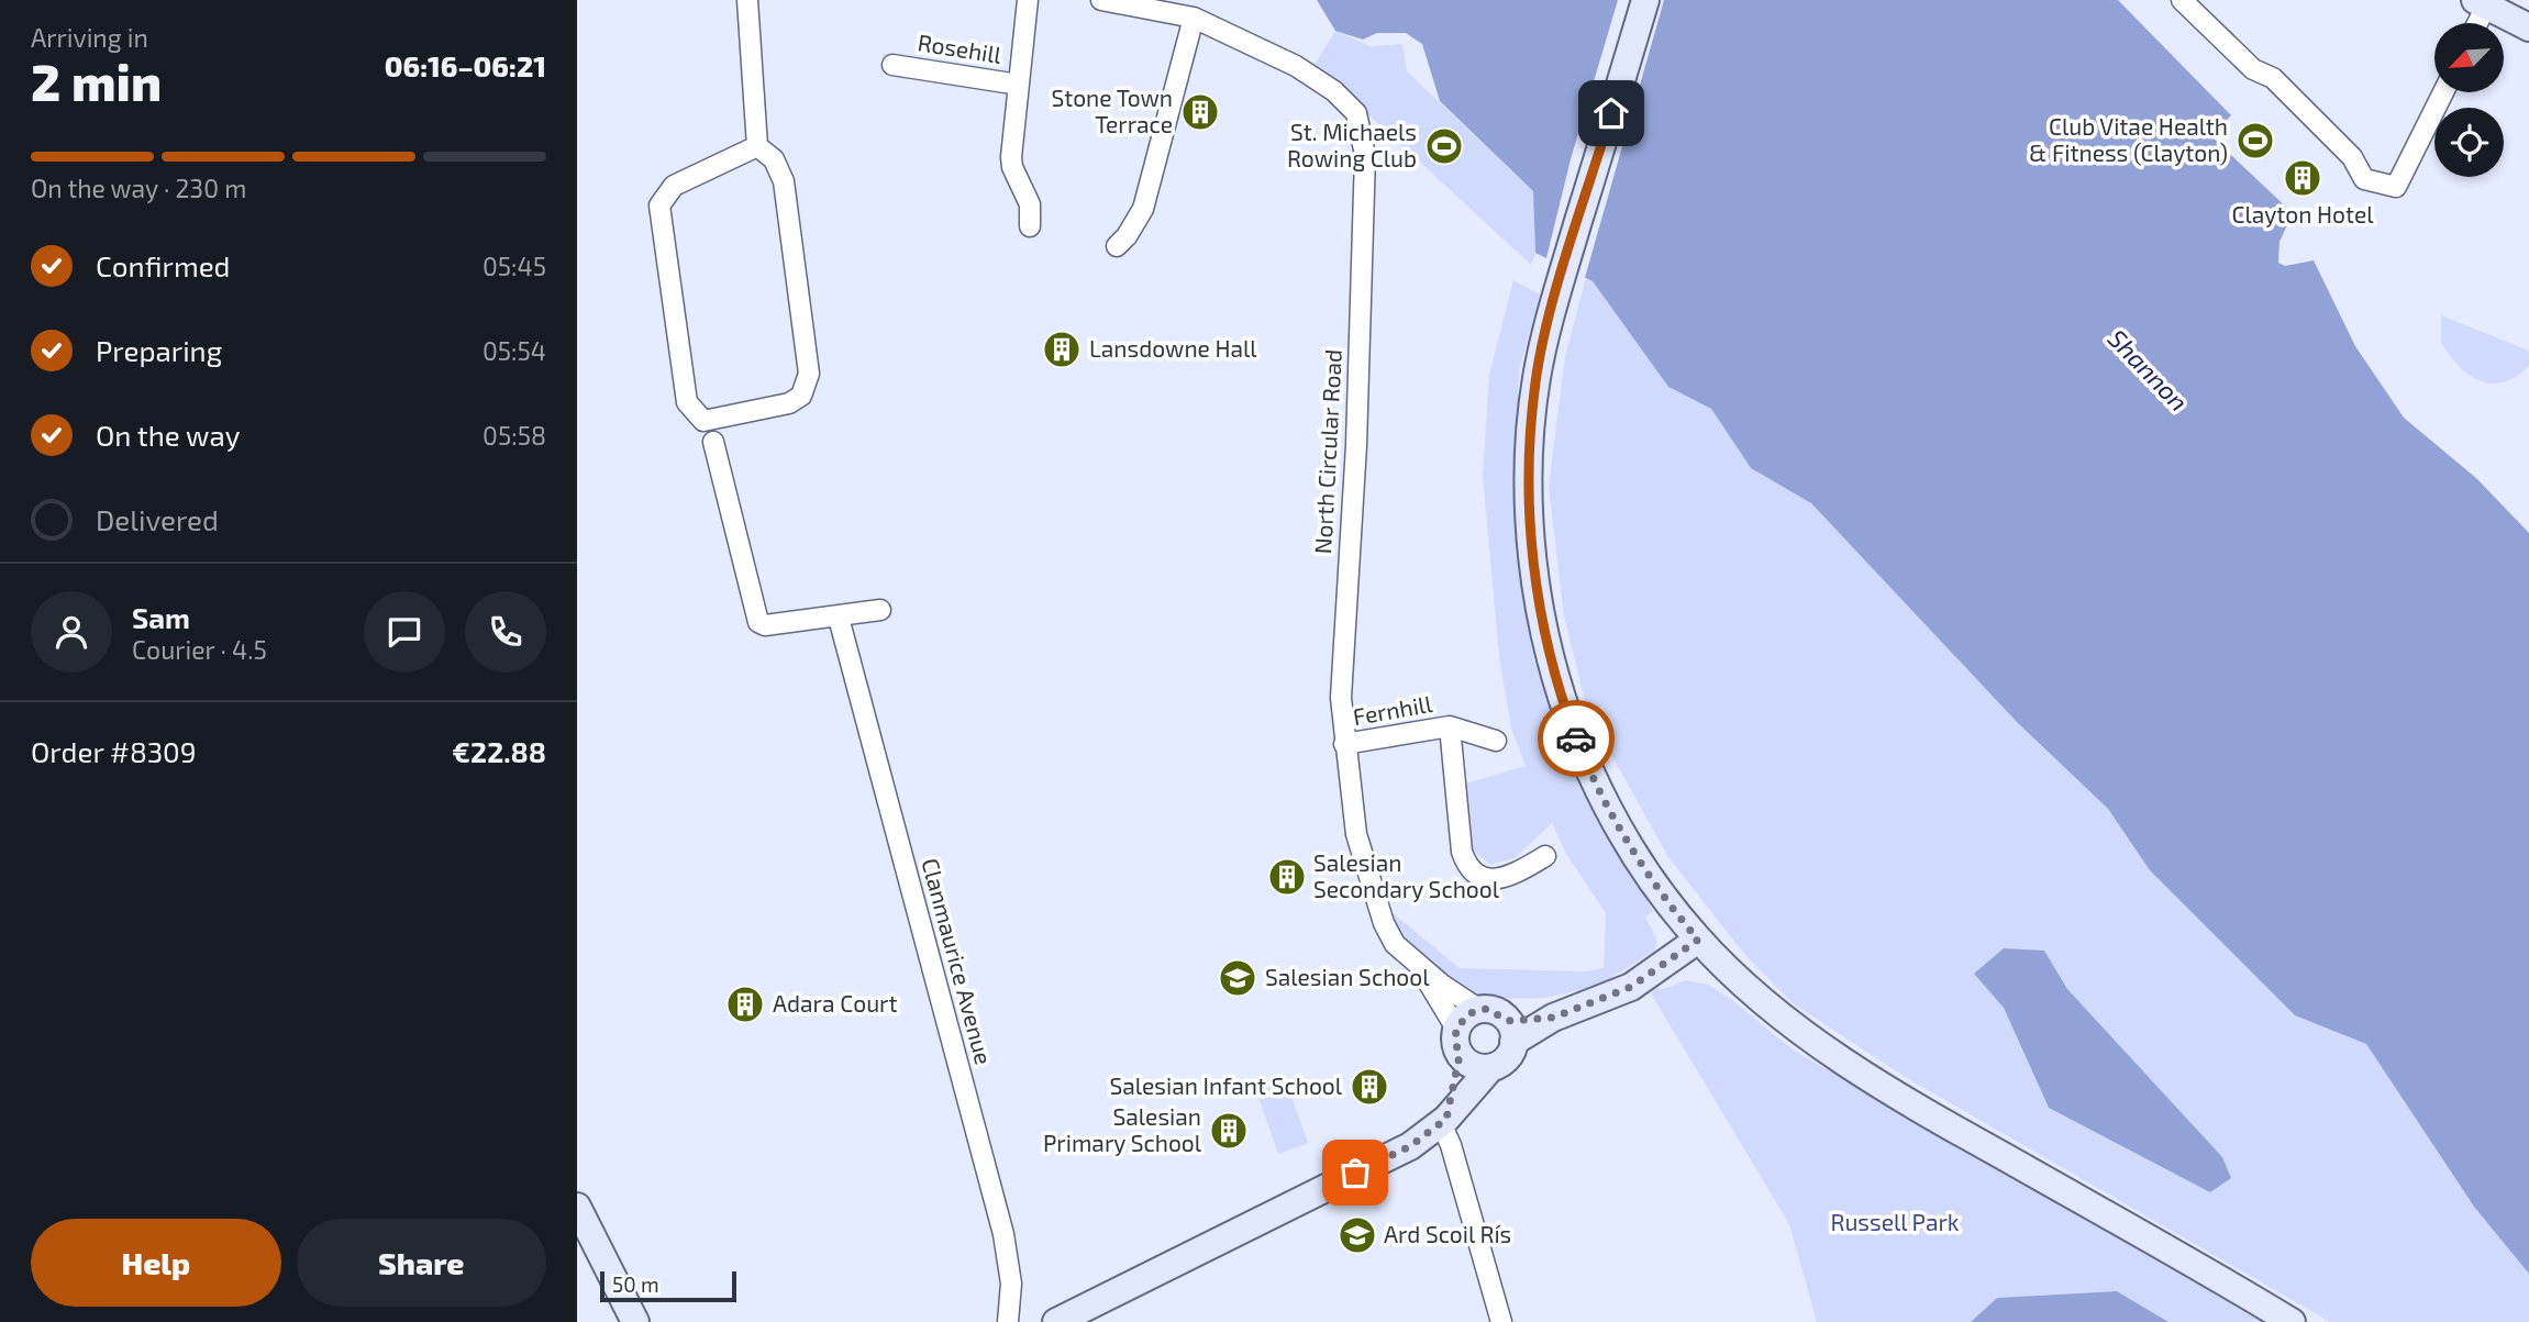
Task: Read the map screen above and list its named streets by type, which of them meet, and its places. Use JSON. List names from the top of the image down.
{
  "streets": {
    "street": [
      "Rosehill",
      "North Circular Road",
      "Fernhill",
      "Clanmaurice Avenue"
    ]
  },
  "crossings": [
    ["North Circular Road", "Fernhill"]
  ],
  "water": ["Shannon"],
  "parks": ["Russell Park"],
  "places": {
    "building": [
      "Stone Town Terrace",
      "Clayton Hotel",
      "Lansdowne Hall",
      "Salesian Secondary School",
      "Adara Court",
      "Salesian Infant School",
      "Salesian Primary School"
    ],
    "sports": ["Club Vitae Health & Fitness (Clayton)", "St. Michaels Rowing Club"],
    "school or university": ["Salesian School", "Ard Scoil Rís"]
  },
  "scale_bar": "50 m",
  "north": "bottom left",
  "page": {
    "heading": ["2 min", "Arriving in", "06:16–06:21"],
    "panel": [
      "Sam",
      "Courier · 4.5",
      "Order #8309",
      "€22.88"
    ],
    "bar": "On the way · 230 m",
    "list": [
      ["Confirmed", "05:45"],
      ["Preparing", "05:54"],
      ["On the way", "05:58"],
      "Delivered"
    ],
    "buttons": ["Help", "Share"],
    "scale": "50 m"
  }
}
